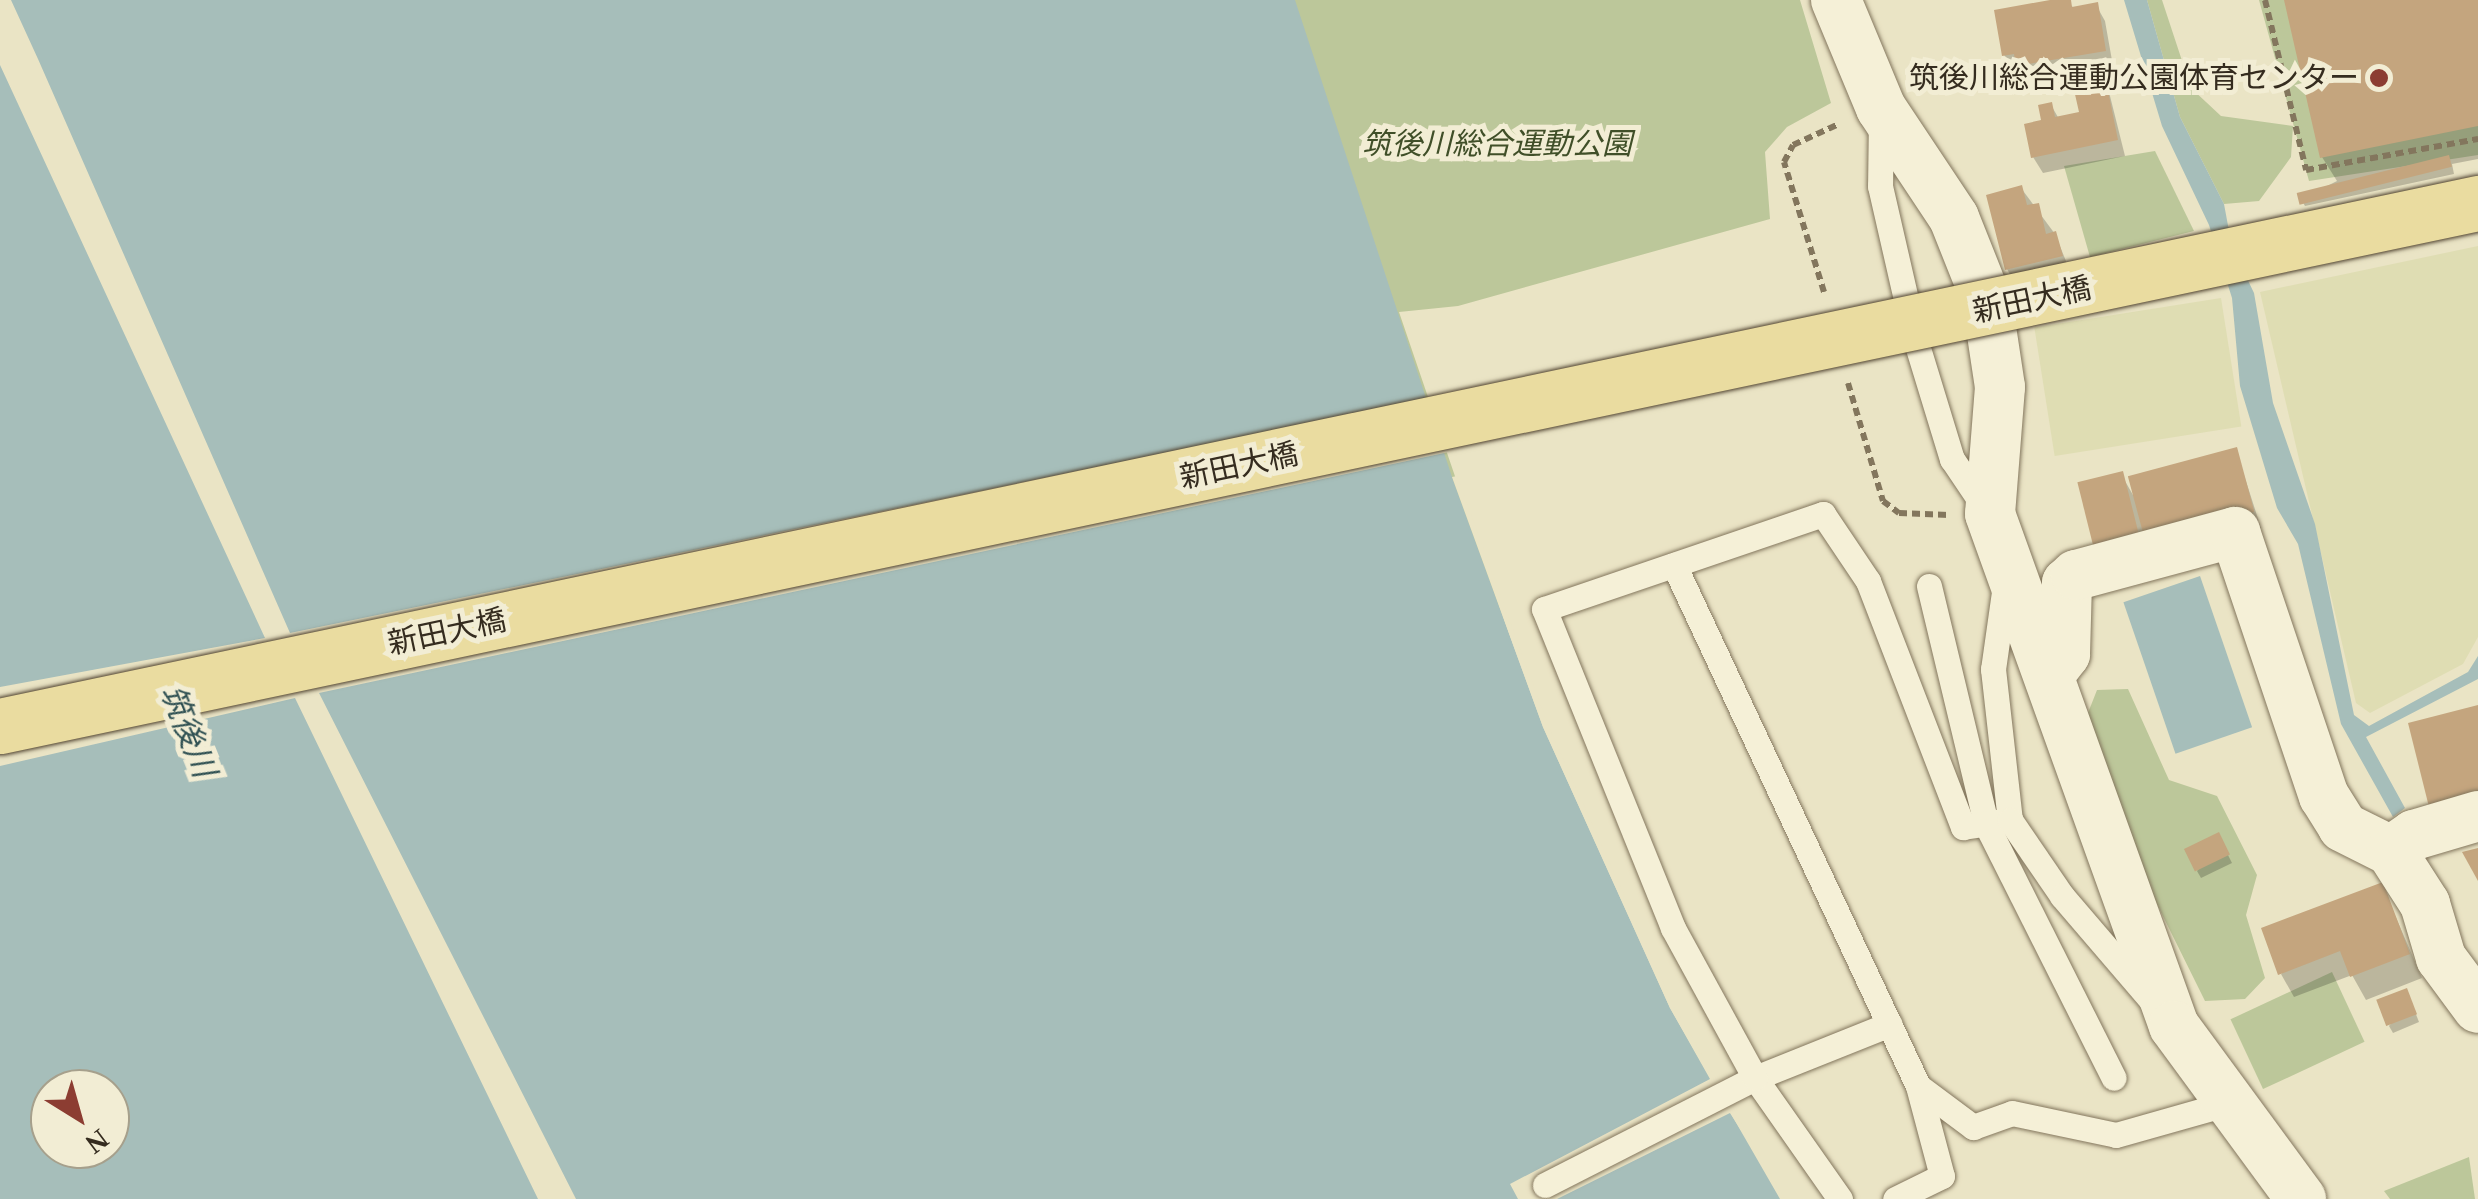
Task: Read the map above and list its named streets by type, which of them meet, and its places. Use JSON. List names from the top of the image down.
{
  "streets": {
    "main road": ["新田大橋"]
  },
  "water": ["筑後川"],
  "parks": ["筑後川総合運動公園"],
  "places": ["筑後川総合運動公園体育センター"],
  "north": "bottom right"
}
